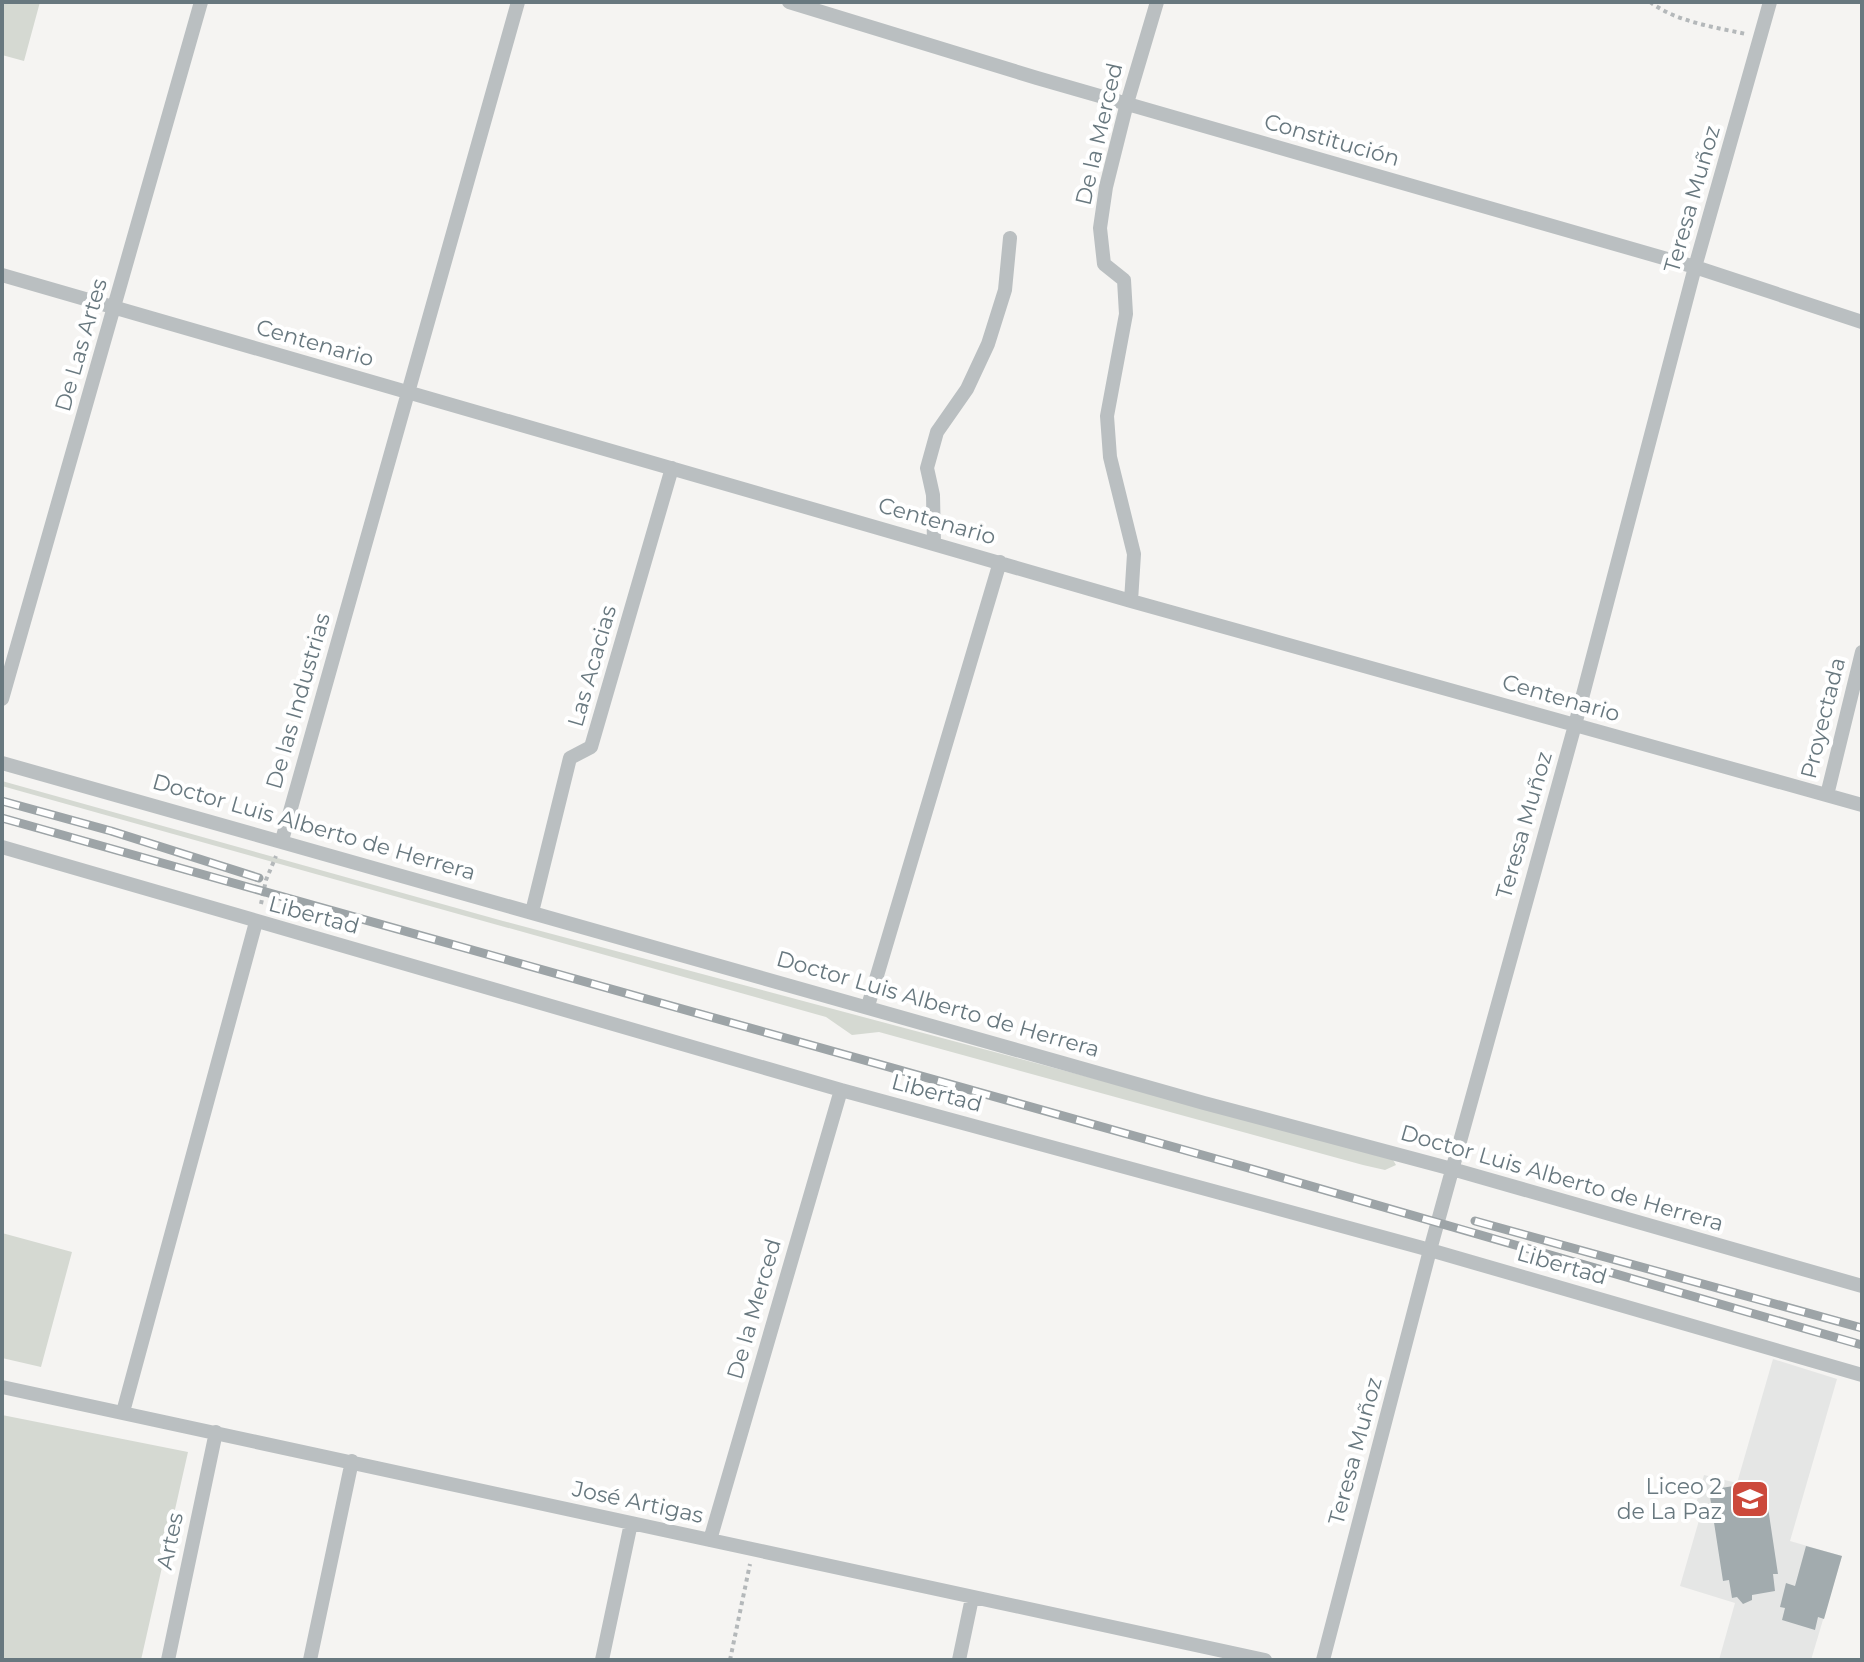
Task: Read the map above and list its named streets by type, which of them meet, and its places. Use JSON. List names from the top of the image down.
{
  "streets": {
    "street": [
      "De la Merced",
      "Constitución",
      "Teresa Muñoz",
      "Centenario",
      "De Las Artes",
      "Las Acacias",
      "De las Industrias",
      "Proyectada",
      "Doctor Luis Alberto de Herrera",
      "Libertad",
      "José Artigas",
      "Artes"
    ]
  },
  "crossings": [
    ["De la Merced", "Constitución"],
    ["De la Merced", "Centenario"],
    ["De la Merced", "Libertad"],
    ["De la Merced", "José Artigas"],
    ["Constitución", "Teresa Muñoz"],
    ["Teresa Muñoz", "Centenario"],
    ["Teresa Muñoz", "Doctor Luis Alberto de Herrera"],
    ["Teresa Muñoz", "Libertad"],
    ["Centenario", "De Las Artes"],
    ["Centenario", "Las Acacias"],
    ["Centenario", "De las Industrias"],
    ["Centenario", "Proyectada"],
    ["Las Acacias", "Doctor Luis Alberto de Herrera"],
    ["De las Industrias", "Doctor Luis Alberto de Herrera"],
    ["José Artigas", "Artes"]
  ],
  "places": {
    "school or university": ["Liceo 2 de La Paz"]
  }
}
